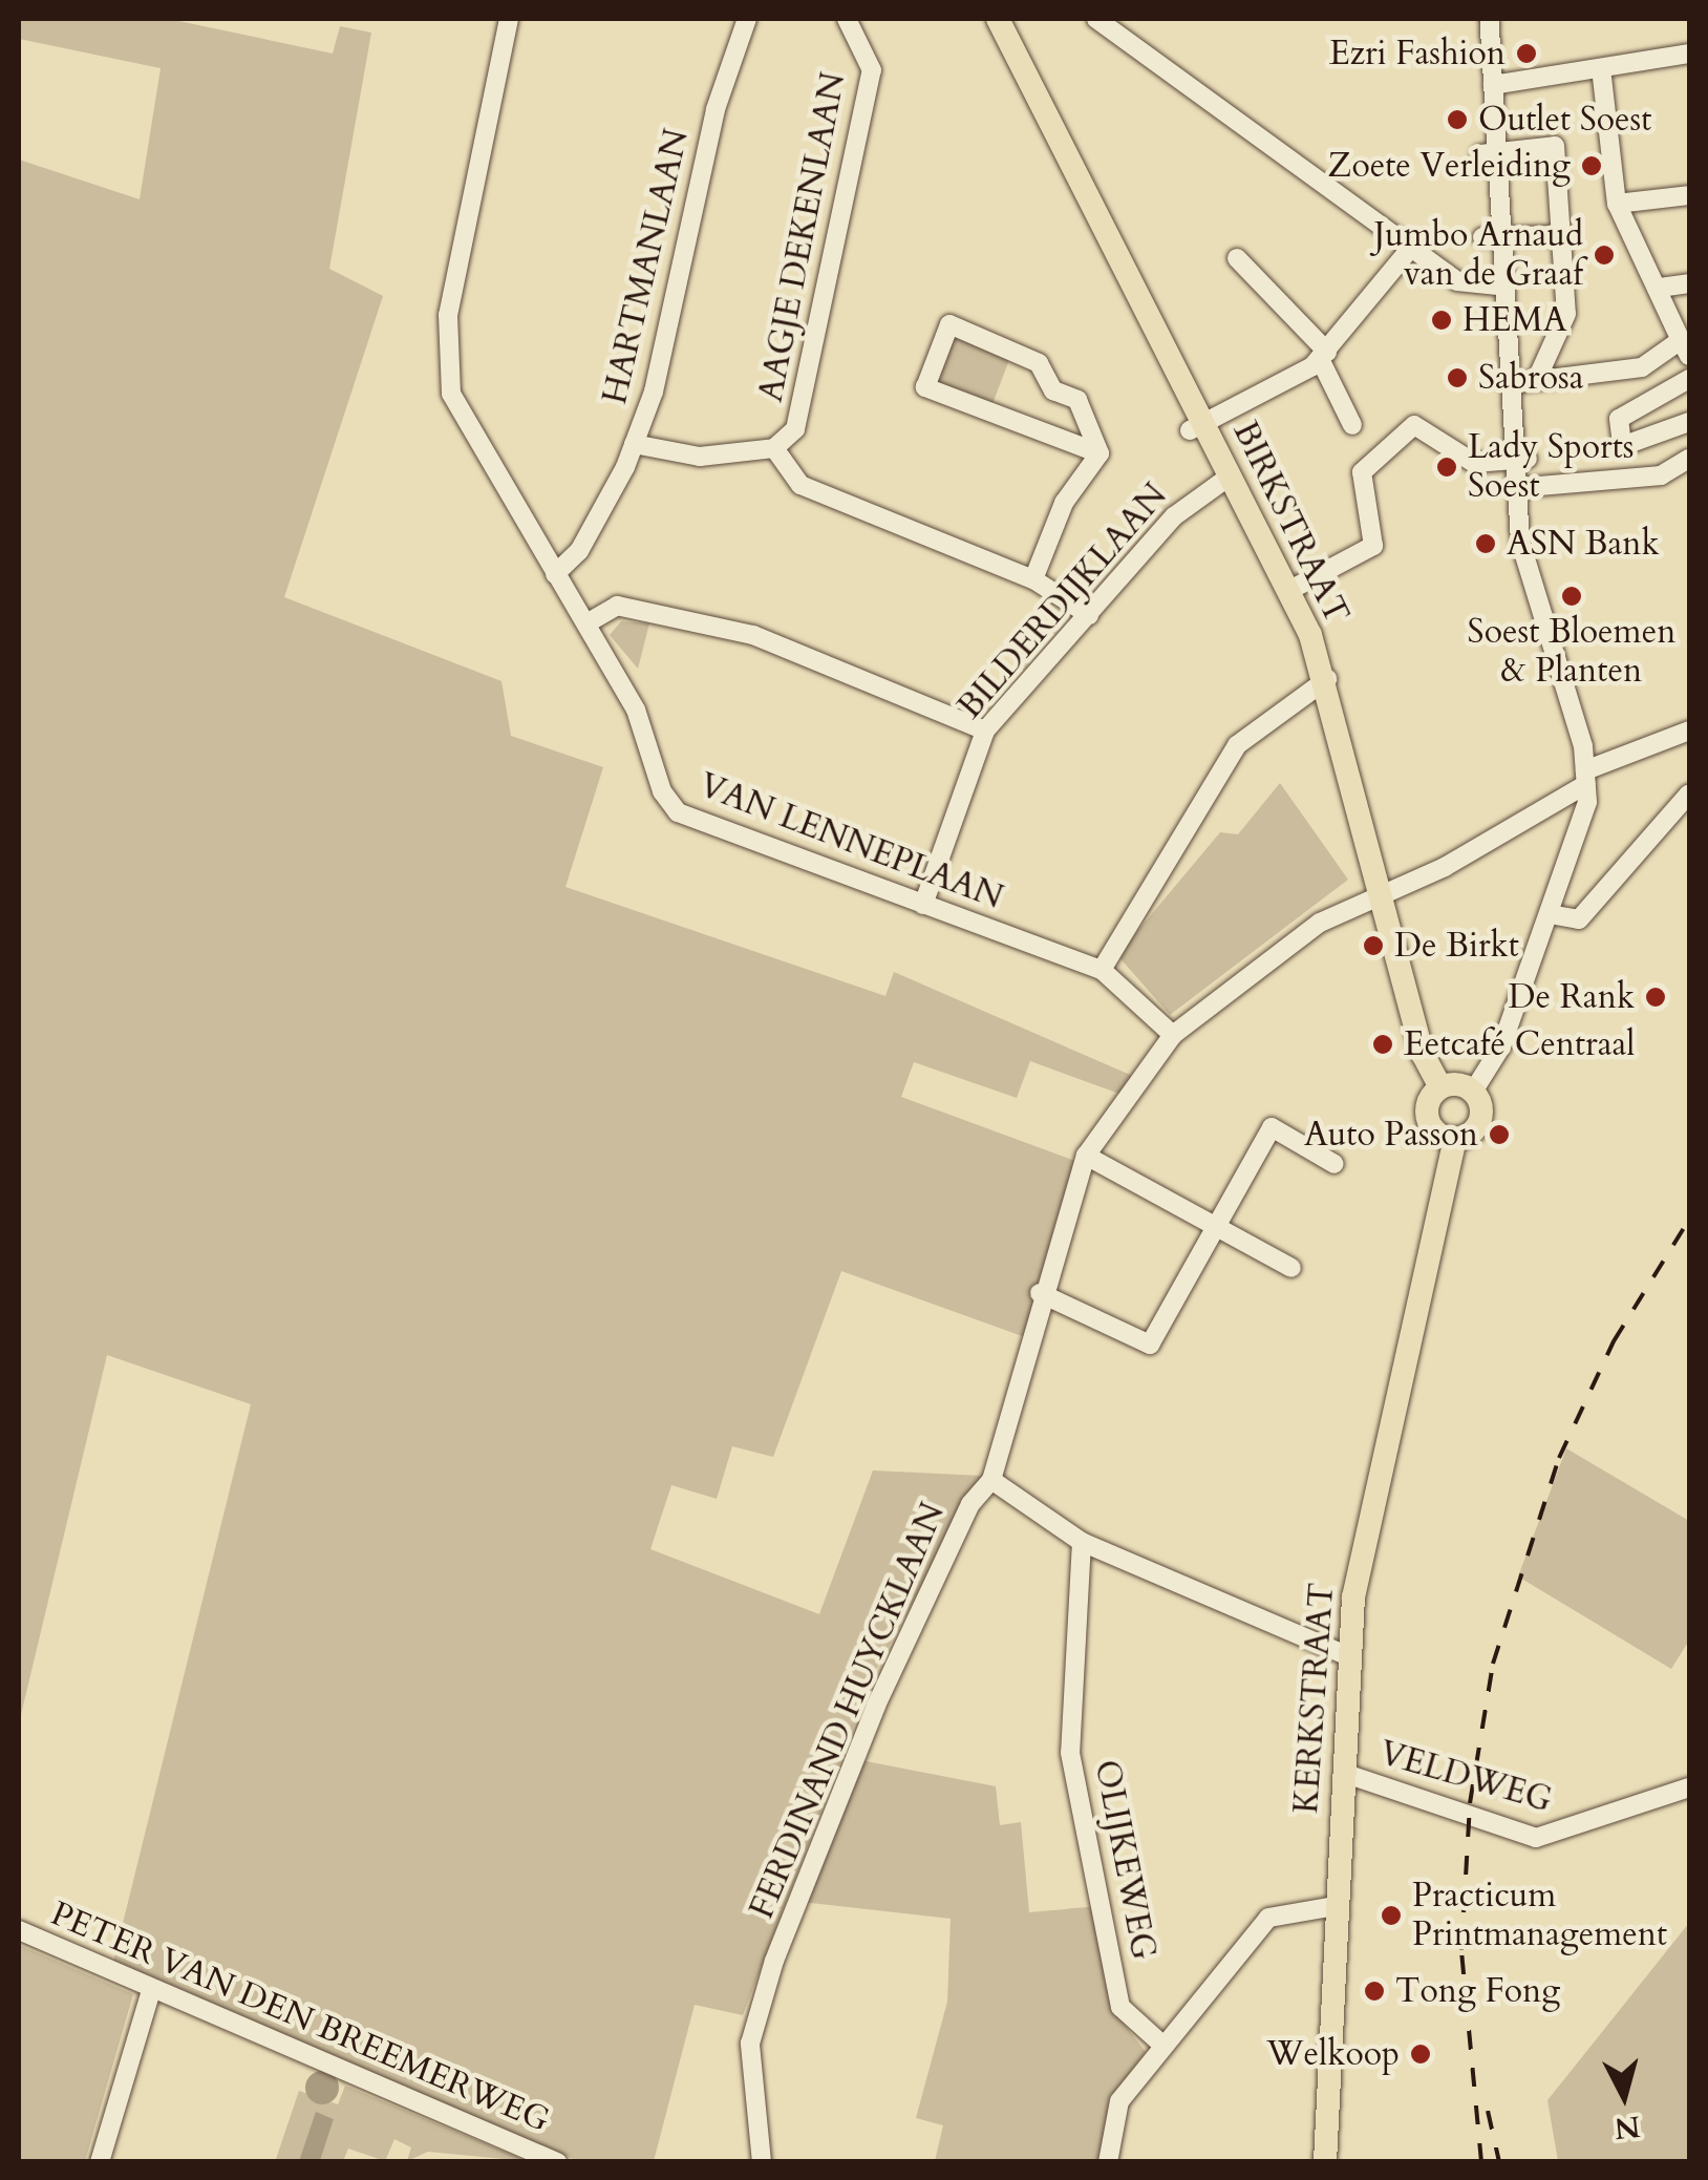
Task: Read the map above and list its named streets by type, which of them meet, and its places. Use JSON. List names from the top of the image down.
{
  "streets": {
    "main road": ["BIRKSTRAAT", "KERKSTRAAT"],
    "street": [
      "AAGJE DEKENLAAN",
      "HARTMANLAAN",
      "BILDERDIJKLAAN",
      "VAN LENNEPLAAN",
      "FERDINAND HUYCKLAAN",
      "VELDWEG",
      "OLIJKEWEG",
      "PETER VAN DEN BREEMERWEG"
    ]
  },
  "crossings": [
    ["AAGJE DEKENLAAN", "HARTMANLAAN"],
    ["HARTMANLAAN", "VAN LENNEPLAAN"],
    ["BIRKSTRAAT", "BILDERDIJKLAAN"],
    ["BIRKSTRAAT", "KERKSTRAAT"],
    ["BIRKSTRAAT", "FERDINAND HUYCKLAAN"],
    ["BILDERDIJKLAAN", "VAN LENNEPLAAN"],
    ["VAN LENNEPLAAN", "FERDINAND HUYCKLAAN"],
    ["KERKSTRAAT", "VELDWEG"]
  ],
  "places": [
    "Ezri Fashion",
    "Outlet Soest",
    "Zoete Verleiding",
    "Jumbo Arnaud van de Graaf",
    "HEMA",
    "Sabrosa",
    "Lady Sports Soest",
    "ASN Bank",
    "Soest Bloemen & Planten",
    "De Birkt",
    "De Rank",
    "Eetcafé Centraal",
    "Auto Passon",
    "Practicum Printmanagement",
    "Tong Fong",
    "Welkoop"
  ],
  "north": "bottom"
}
